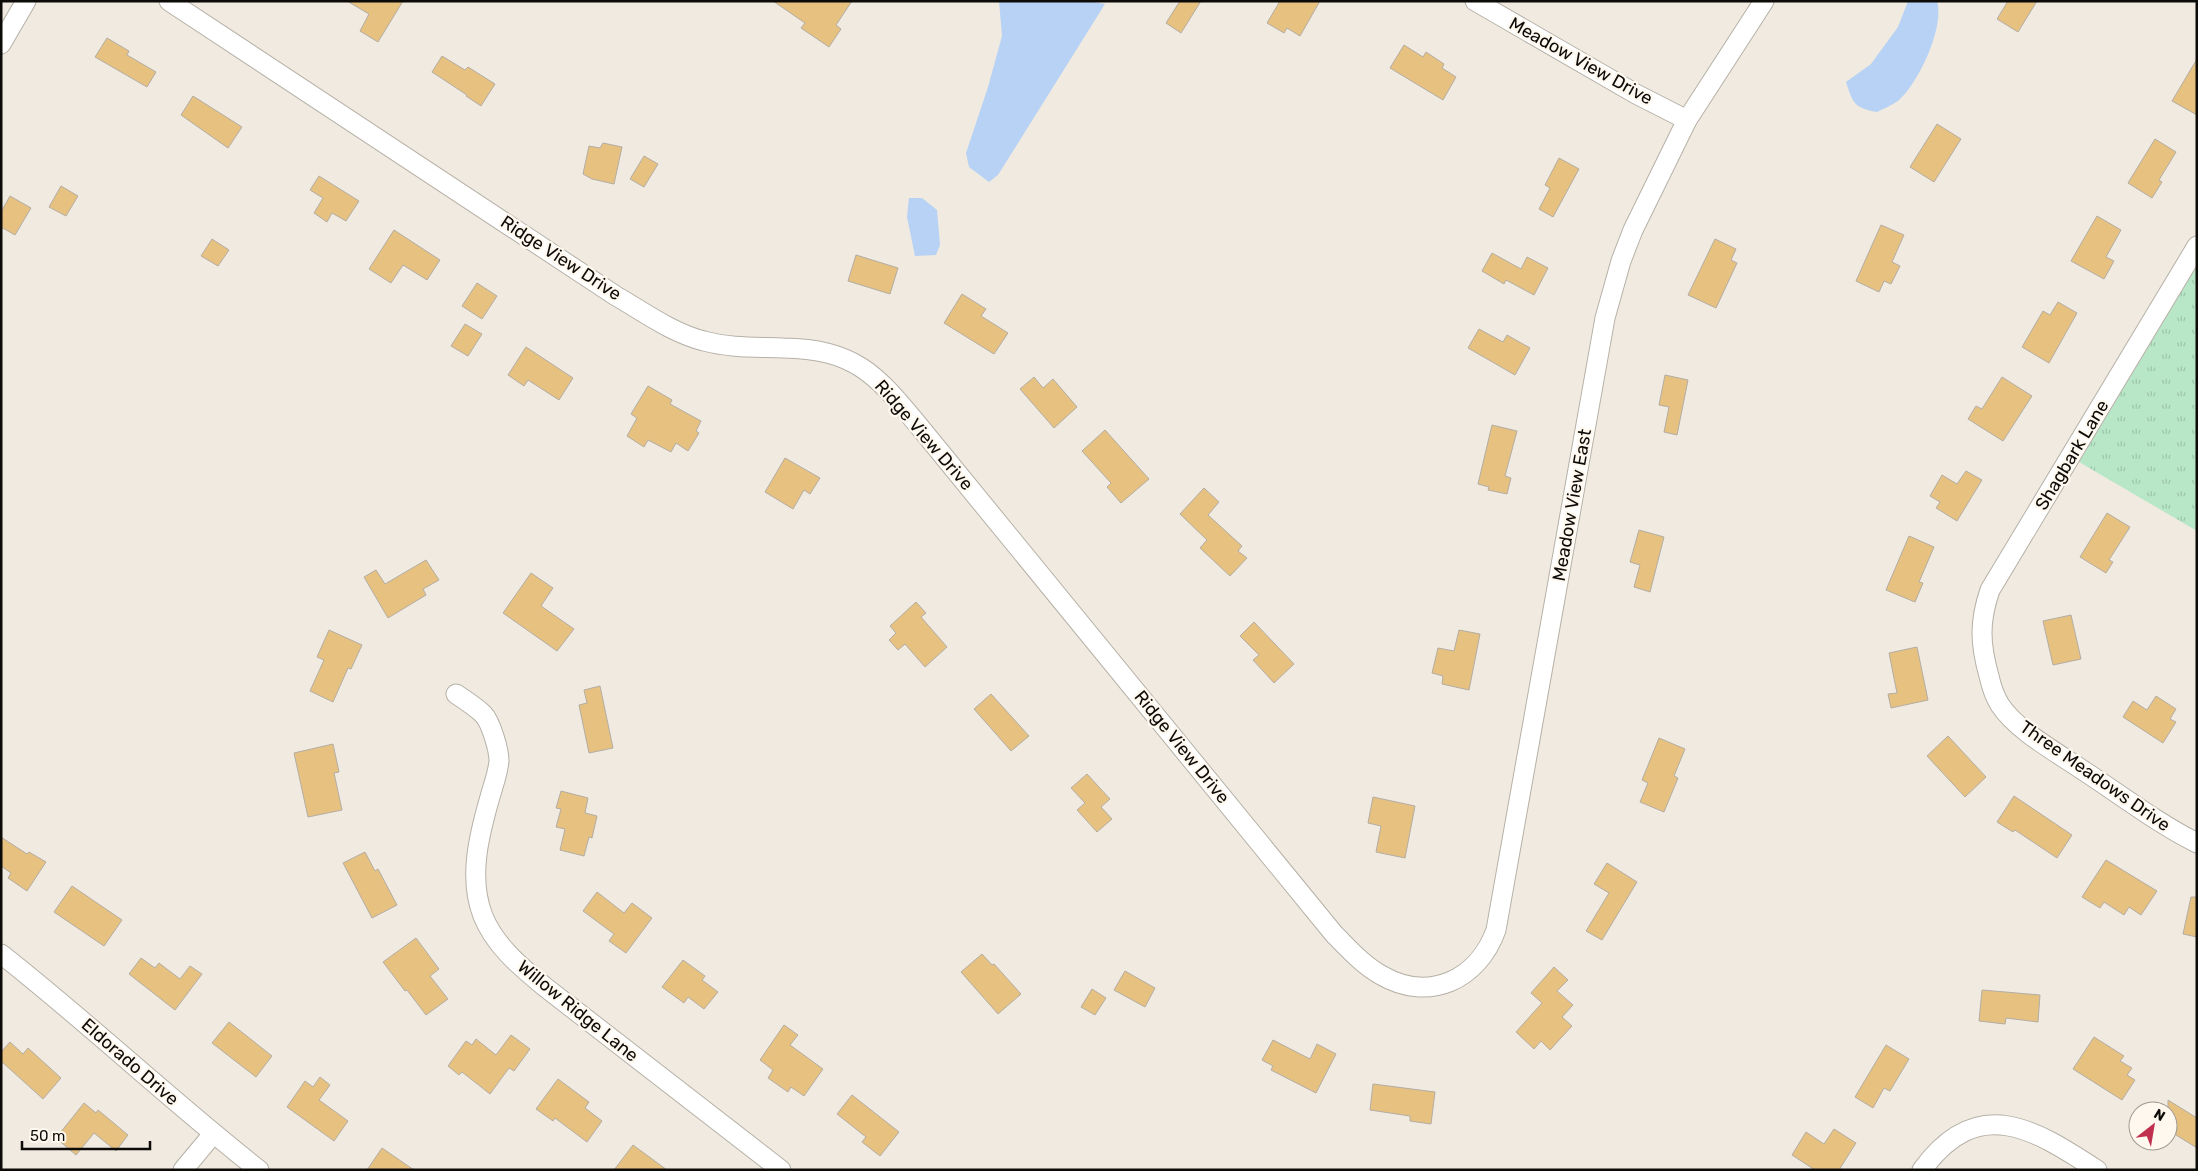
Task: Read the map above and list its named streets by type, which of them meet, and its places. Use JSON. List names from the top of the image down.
{
  "streets": {
    "street": [
      "Meadow View Drive",
      "Ridge View Drive",
      "Shagbark Lane",
      "Meadow View East",
      "Three Meadows Drive",
      "Willow Ridge Lane",
      "Eldorado Drive"
    ]
  },
  "crossings": [
    ["Meadow View Drive", "Meadow View East"],
    ["Ridge View Drive", "Meadow View East"],
    ["Shagbark Lane", "Three Meadows Drive"]
  ],
  "scale_bar": "50 m",
  "north": "top right"
}
